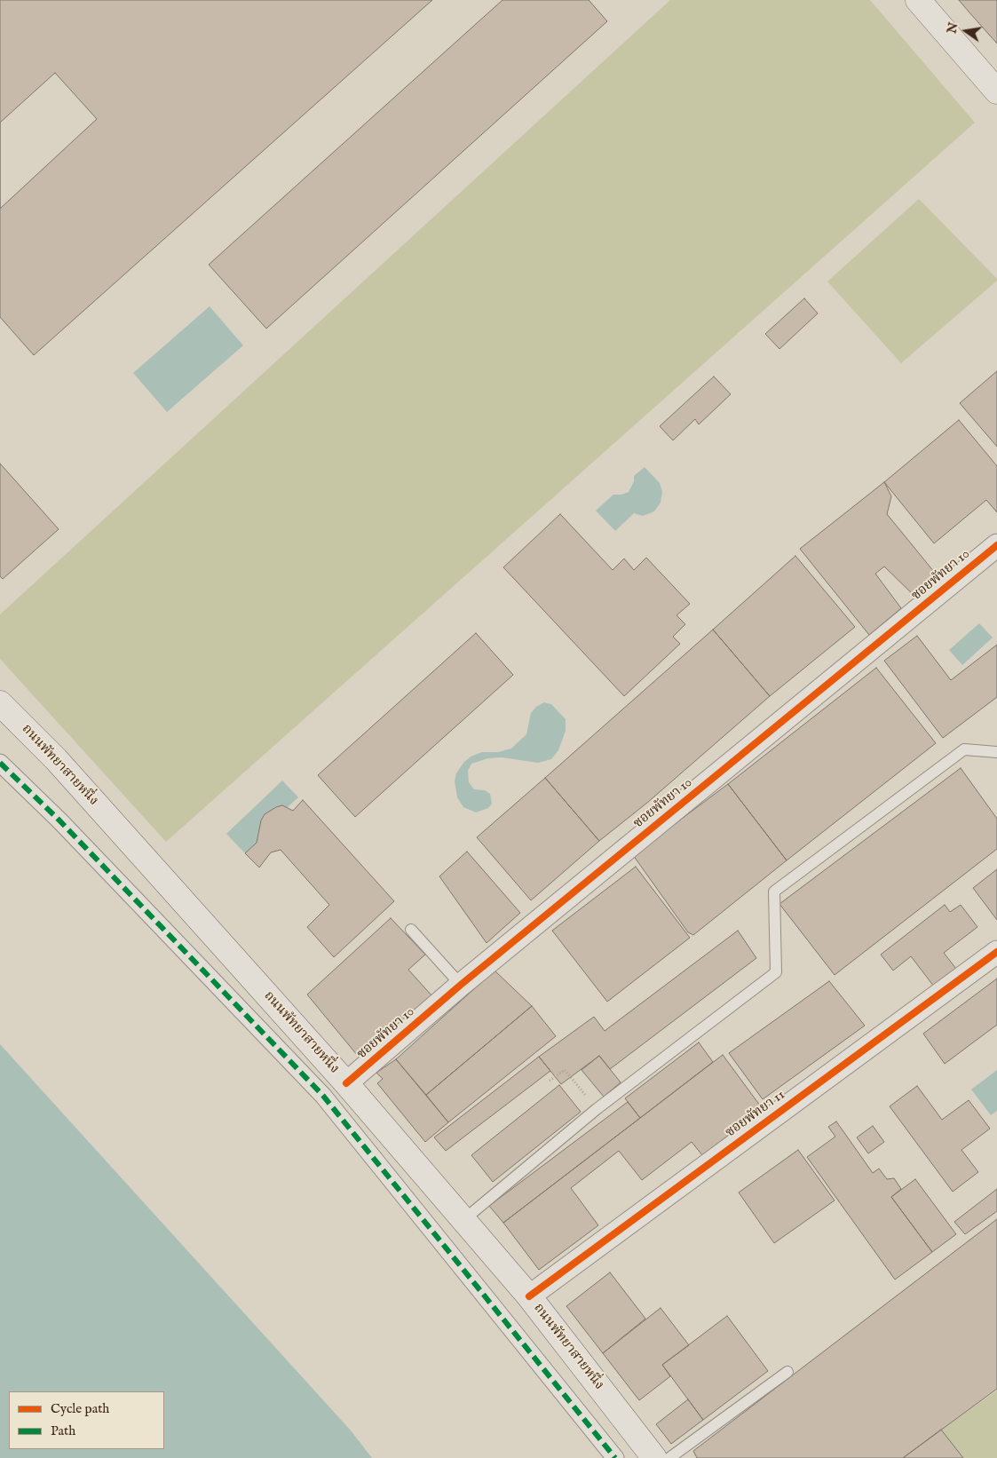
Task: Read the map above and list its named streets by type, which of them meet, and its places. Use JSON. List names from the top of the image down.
{
  "streets": {
    "main road": ["ถนนพัทยาสายหนึ่ง"],
    "street": ["ซอยพัทยา 10", "ซอยพัทยา 11"]
  },
  "crossings": [
    ["ซอยพัทยา 10", "ถนนพัทยาสายหนึ่ง"],
    ["ถนนพัทยาสายหนึ่ง", "ซอยพัทยา 11"]
  ],
  "legend": ["Cycle path", "Path"],
  "north": "left"
}
